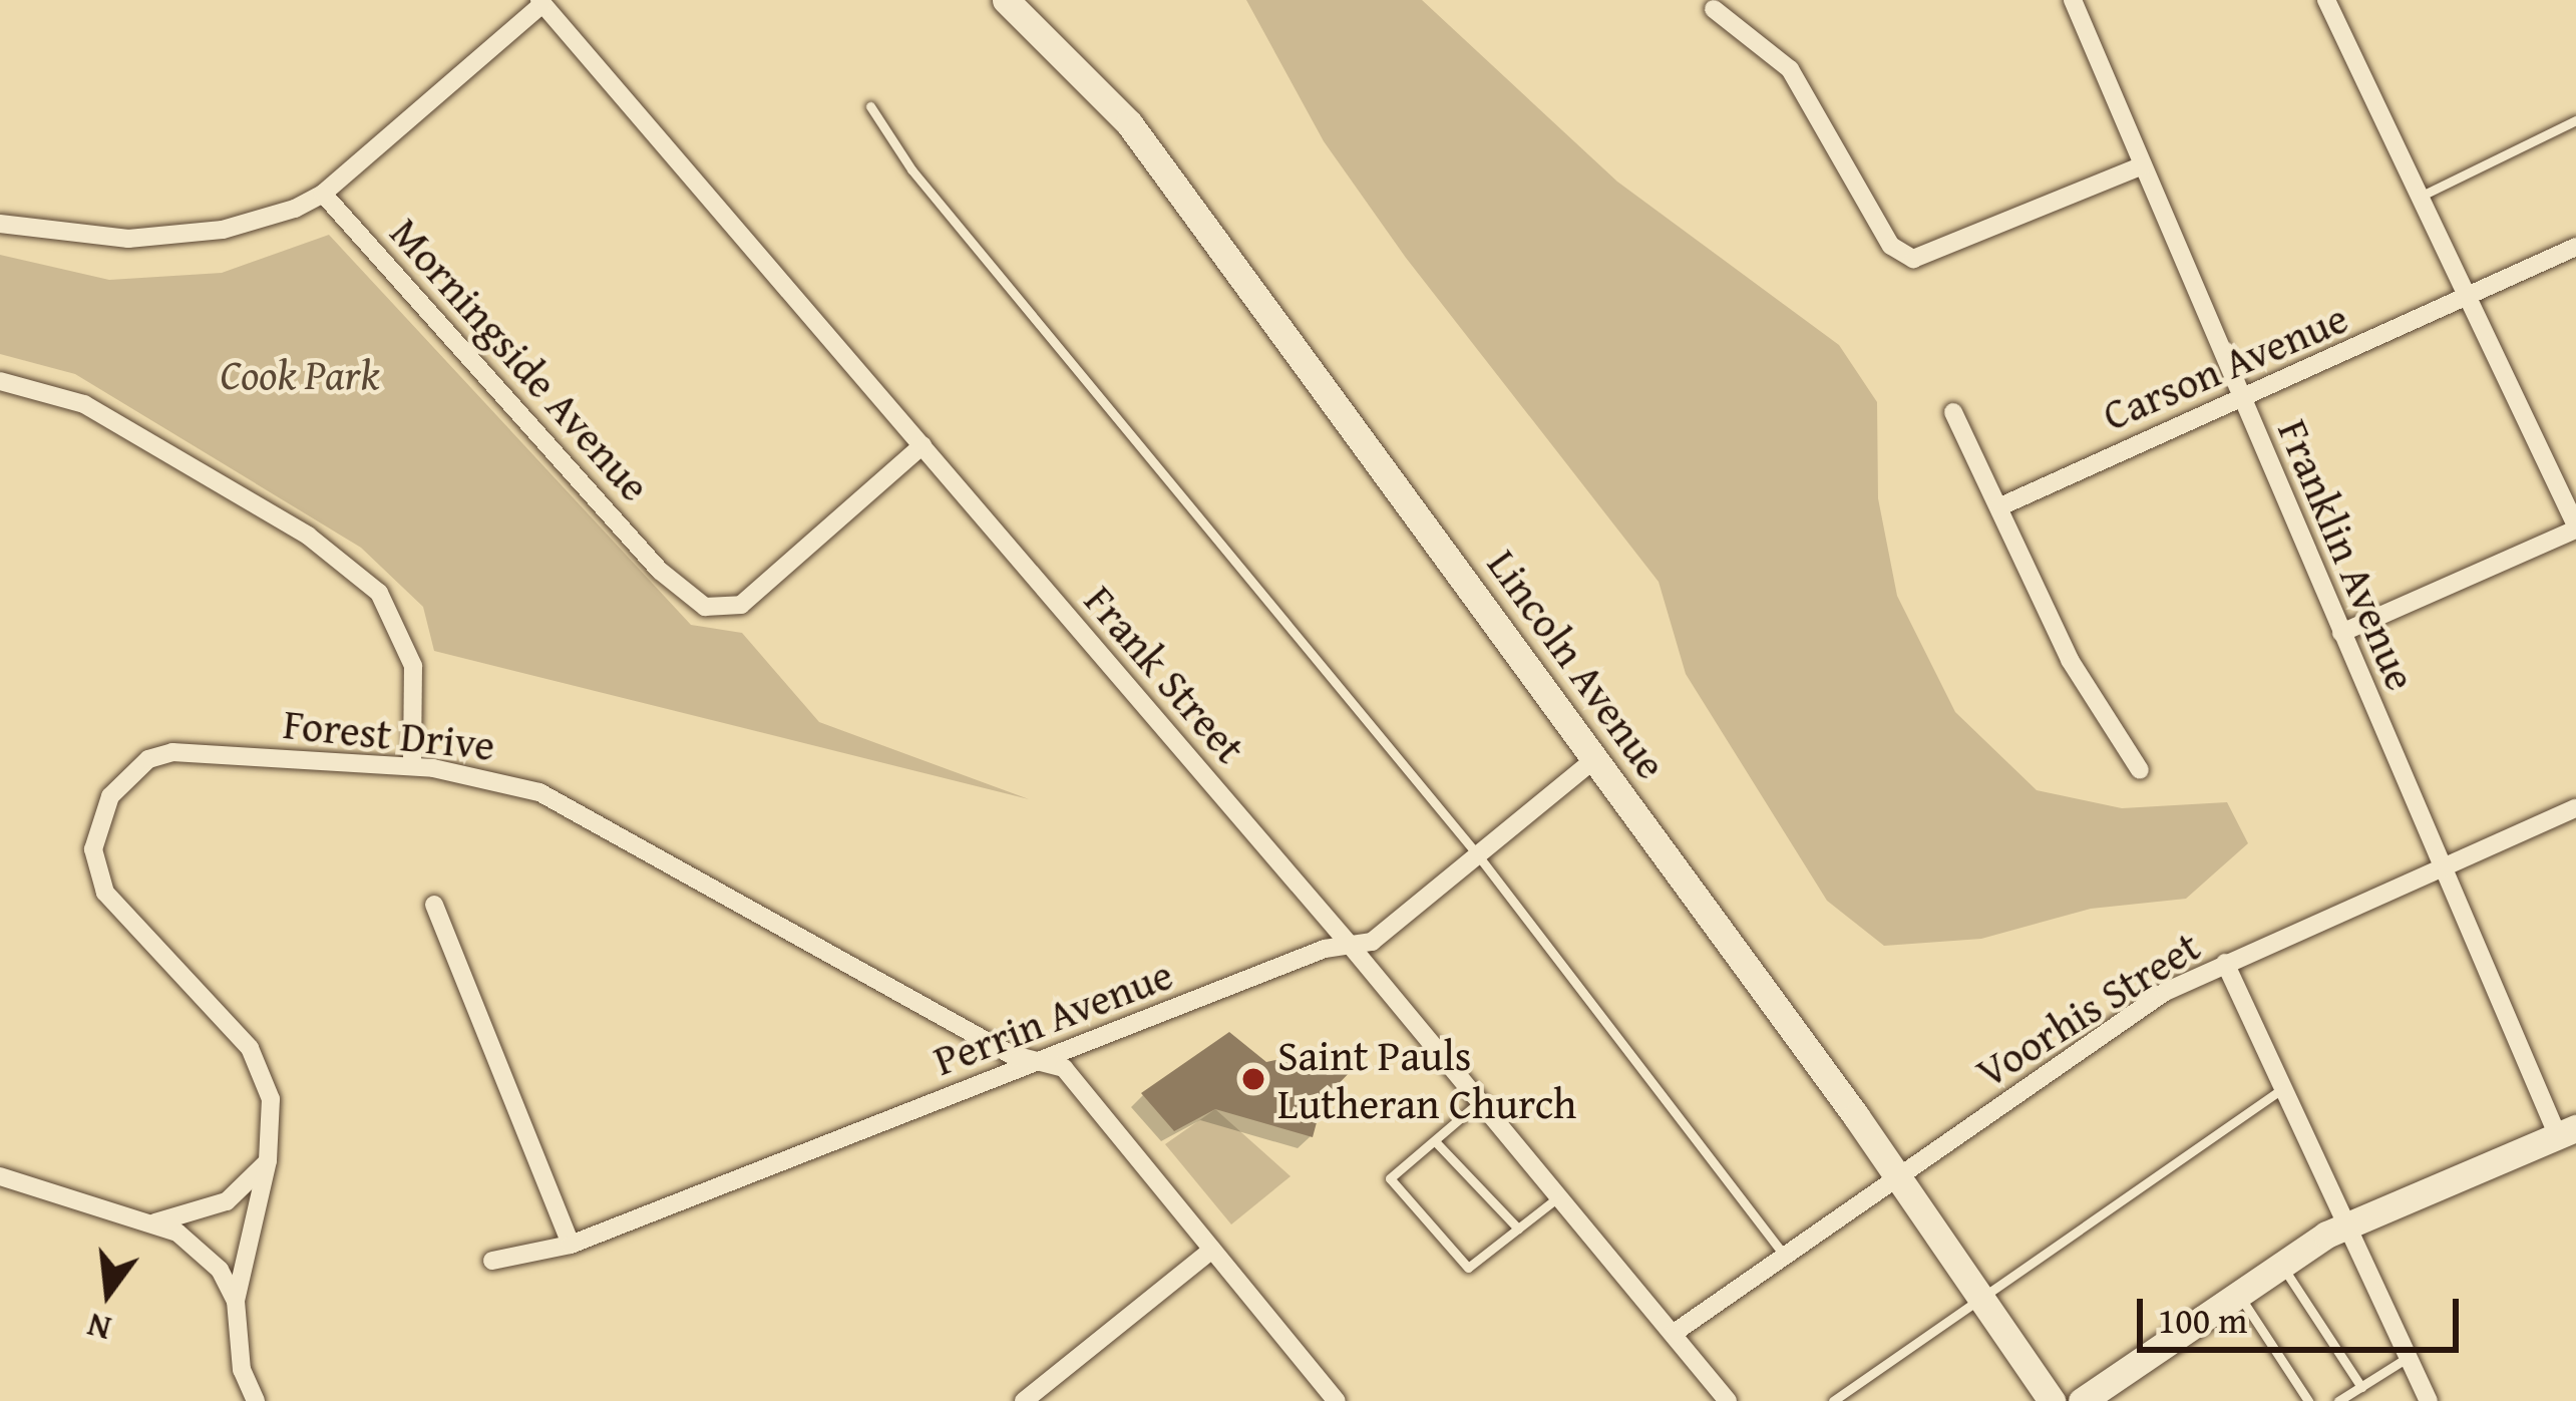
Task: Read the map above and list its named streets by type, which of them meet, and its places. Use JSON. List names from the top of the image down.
{
  "streets": {
    "street": [
      "Morningside Avenue",
      "Carson Avenue",
      "Franklin Avenue",
      "Lincoln Avenue",
      "Frank Street",
      "Forest Drive",
      "Voorhis Street",
      "Perrin Avenue"
    ]
  },
  "crossings": [
    ["Morningside Avenue", "Frank Street"],
    ["Carson Avenue", "Franklin Avenue"],
    ["Franklin Avenue", "Voorhis Street"],
    ["Lincoln Avenue", "Voorhis Street"],
    ["Lincoln Avenue", "Perrin Avenue"],
    ["Frank Street", "Voorhis Street"],
    ["Frank Street", "Perrin Avenue"],
    ["Forest Drive", "Perrin Avenue"]
  ],
  "parks": ["Cook Park"],
  "places": ["Saint Pauls Lutheran Church"],
  "scale_bar": "100 m",
  "north": "bottom"
}
